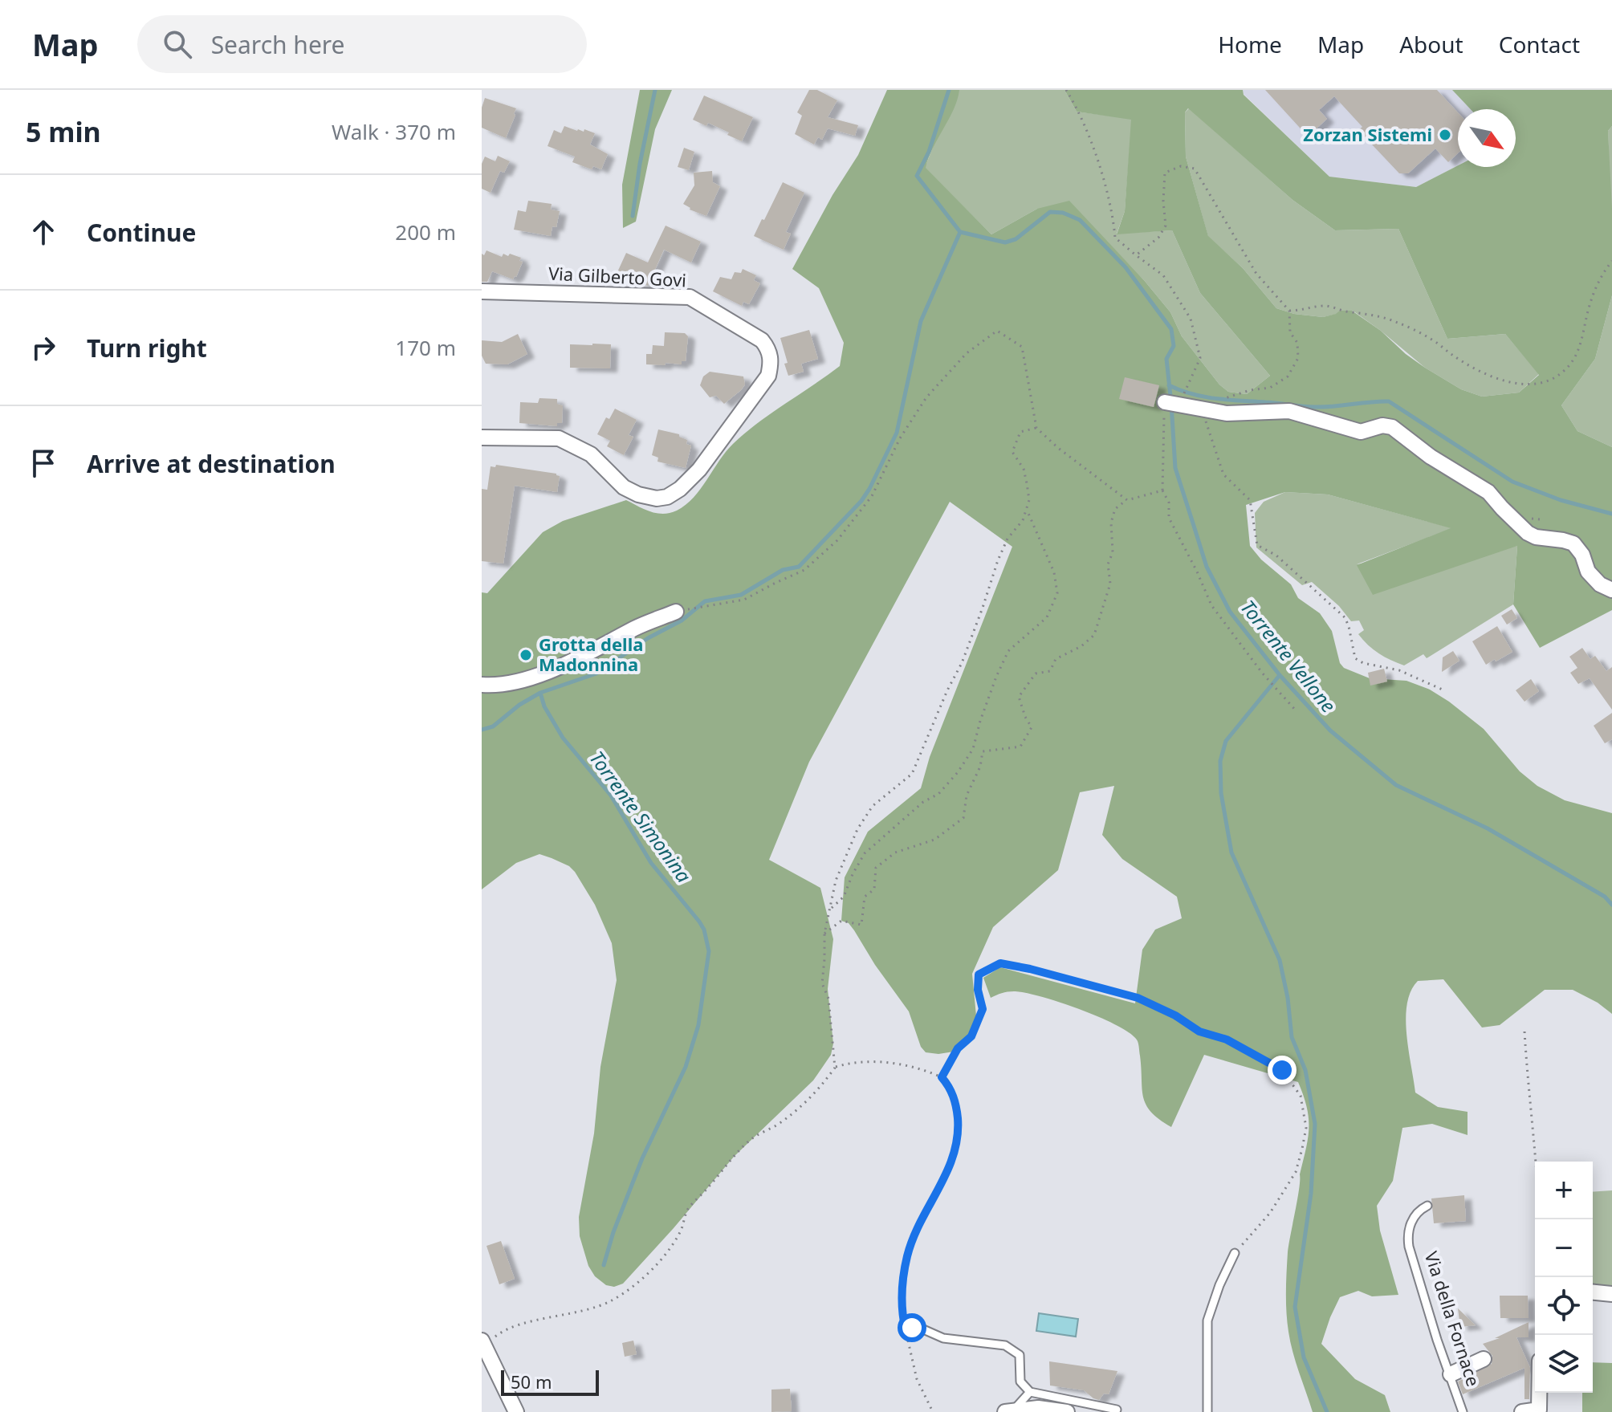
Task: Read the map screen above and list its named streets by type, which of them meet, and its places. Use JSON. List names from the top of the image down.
{
  "streets": {
    "street": ["Via Gilberto Govi"],
    "lane": ["Via della Fornace"]
  },
  "water": ["Torrente Vellone", "Torrente Simonina"],
  "places": ["Zorzan Sistemi", "Grotta della Madonnina"],
  "scale_bar": "50 m",
  "north": "bottom right",
  "page": {
    "header": "Map",
    "search": "Search here",
    "nav": [
      "Home",
      "Map",
      "About",
      "Contact"
    ],
    "heading": ["5 min", "Walk · 370 m"],
    "list": [
      ["Continue", "200 m"],
      ["Turn right", "170 m"],
      "Arrive at destination"
    ],
    "map_buttons": ["+", "−"],
    "scale": "50 m"
  }
}
